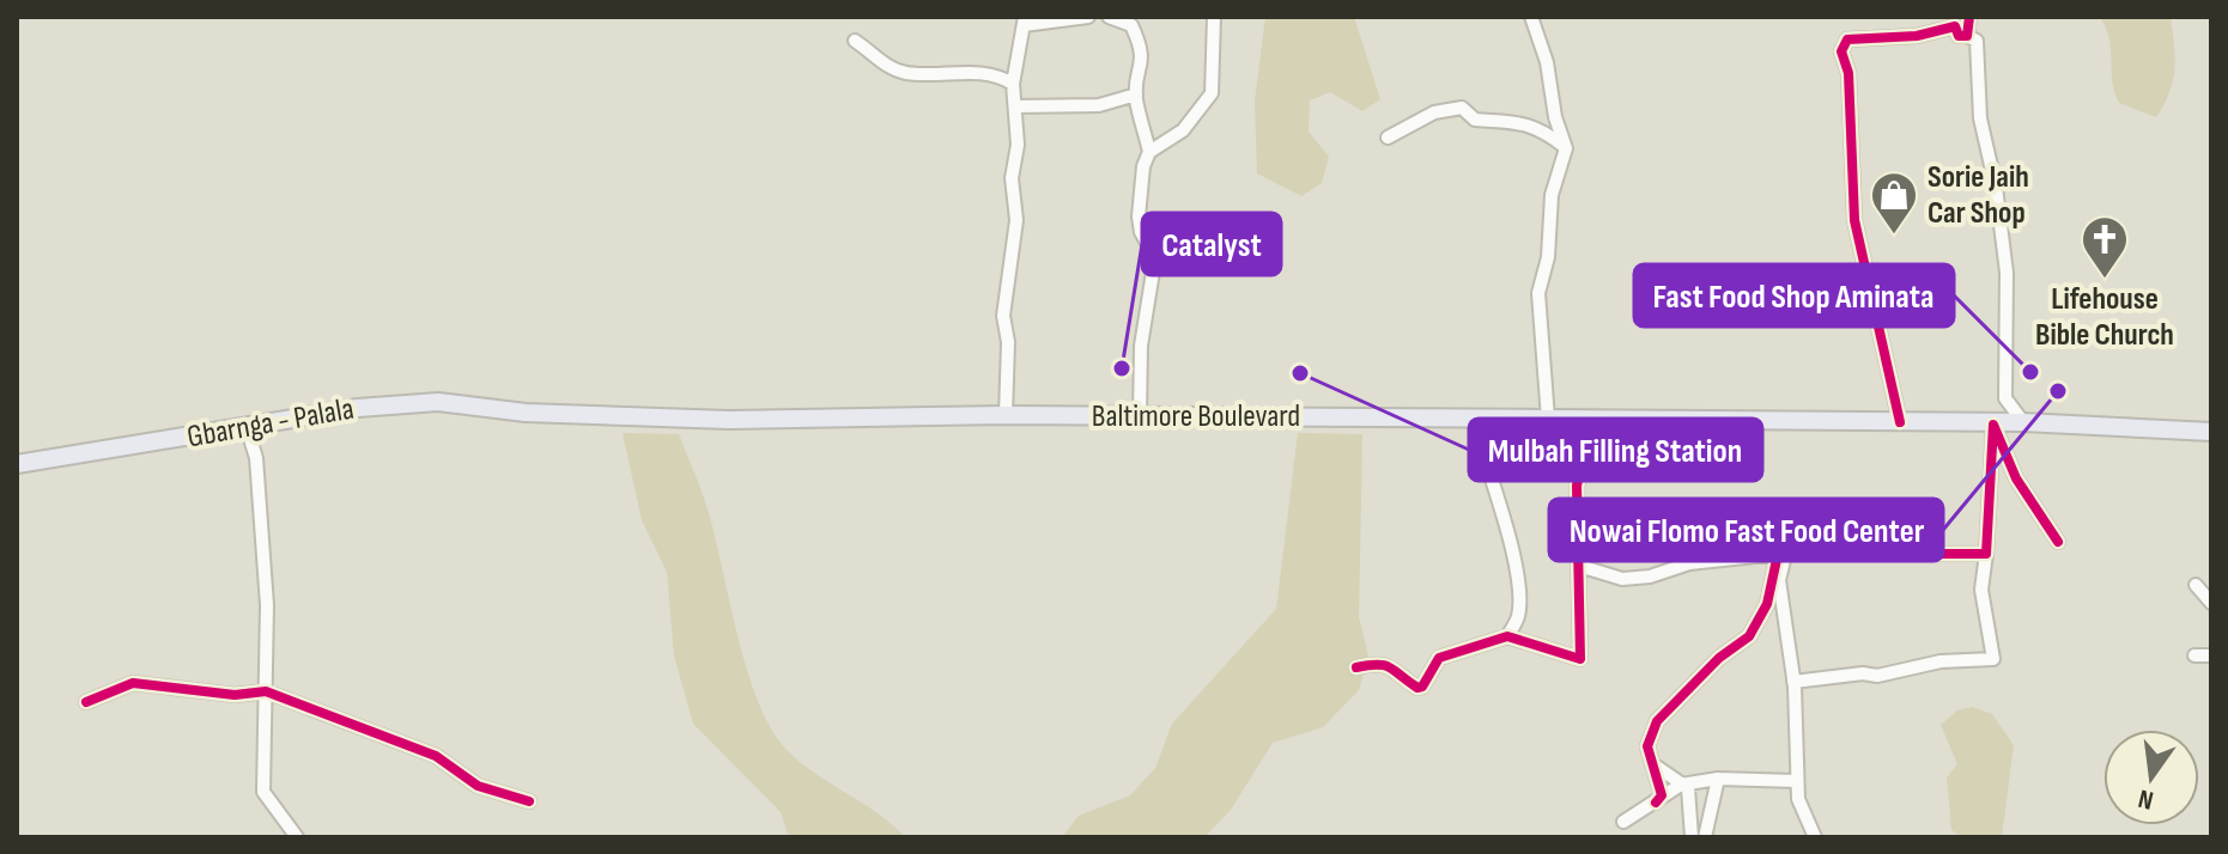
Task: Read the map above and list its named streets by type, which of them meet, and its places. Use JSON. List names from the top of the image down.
{
  "streets": {
    "highway": ["Baltimore Boulevard", "Gbarnga - Palala"]
  },
  "crossings": [
    ["Baltimore Boulevard", "Gbarnga - Palala"]
  ],
  "places": {
    "shop": ["Sorie Jaih Car Shop"],
    "church": ["Lifehouse Bible Church"],
    "other": [
      "Catalyst",
      "Fast Food Shop Aminata",
      "Mulbah Filling Station",
      "Nowai Flomo Fast Food Center"
    ]
  },
  "north": "bottom"
}
